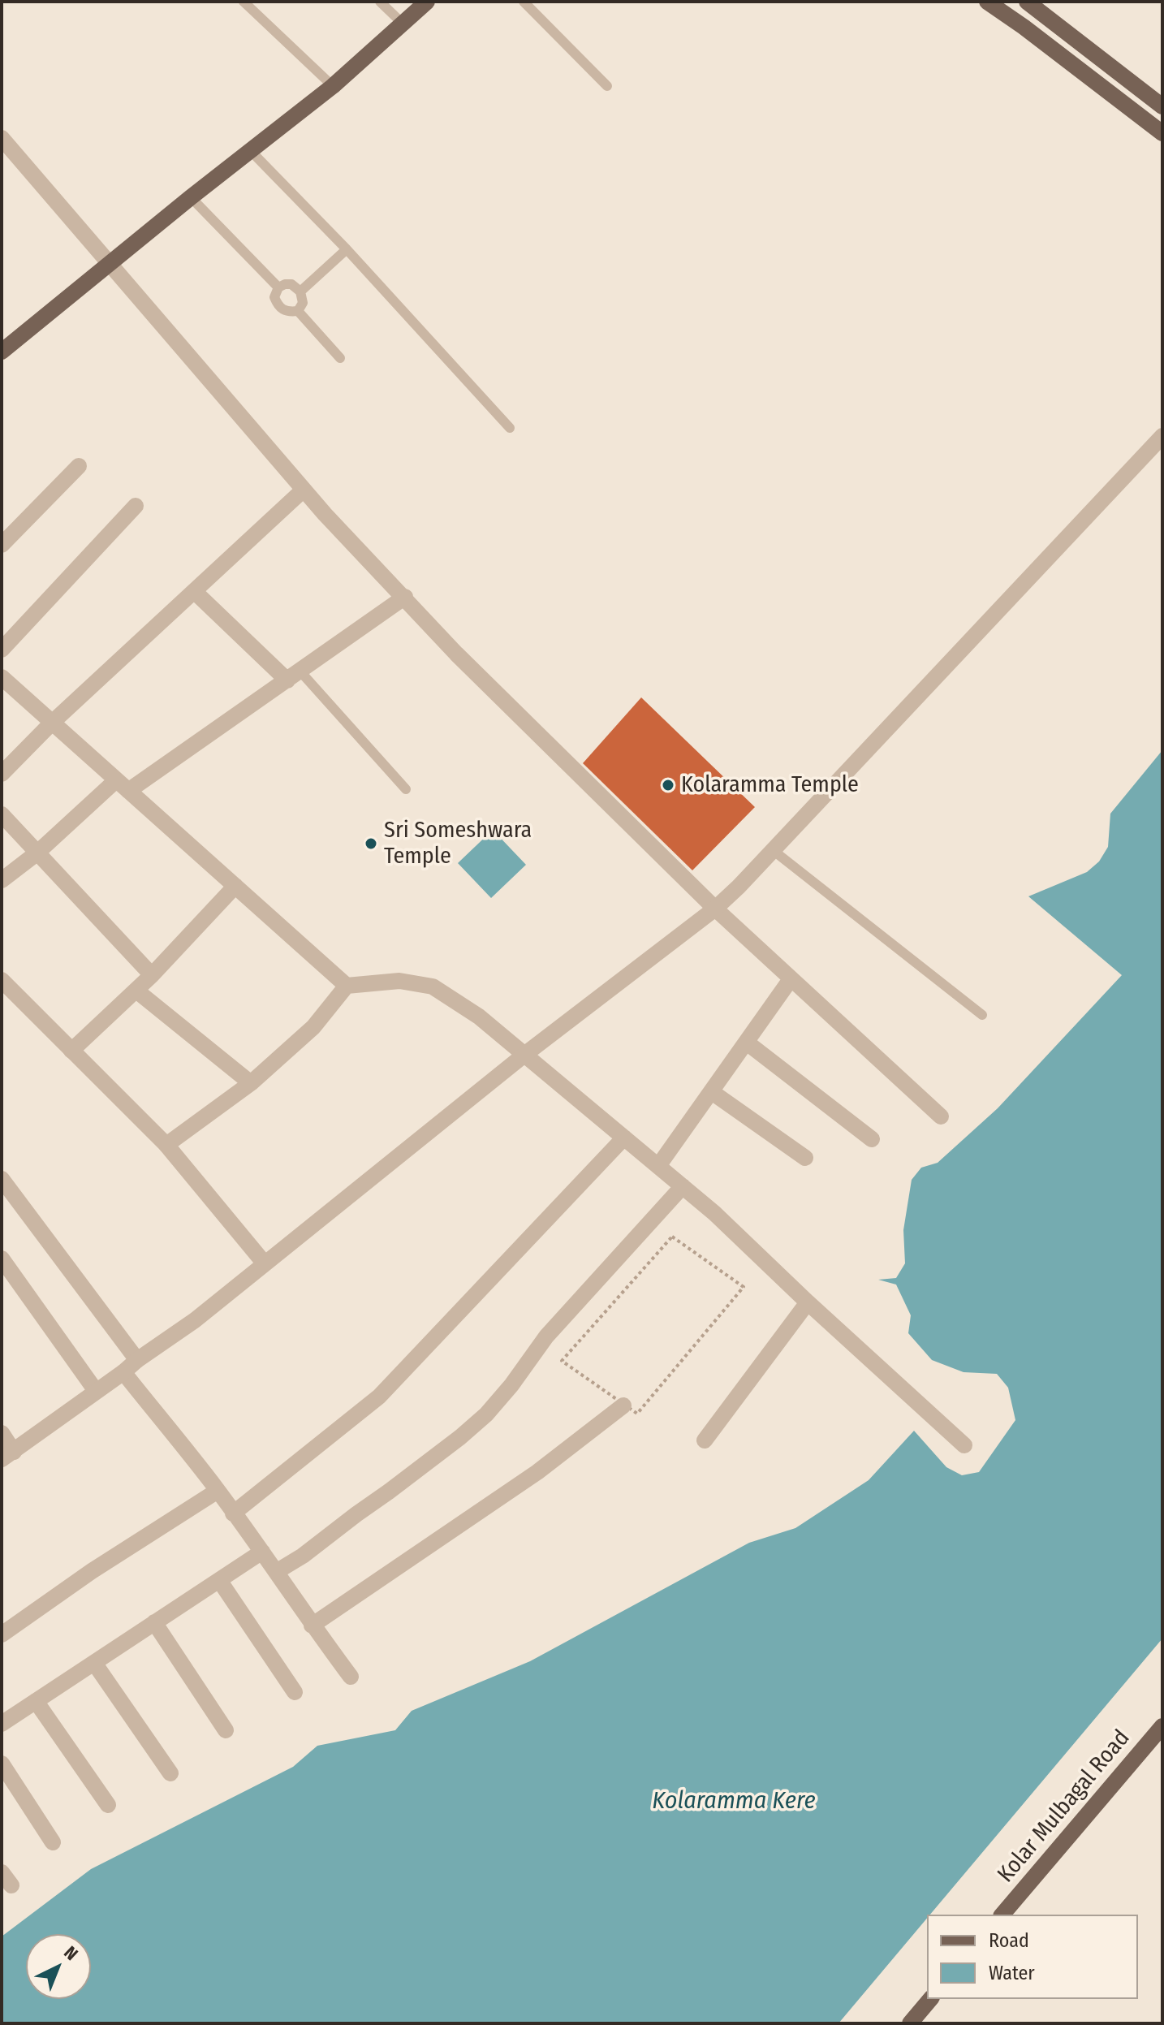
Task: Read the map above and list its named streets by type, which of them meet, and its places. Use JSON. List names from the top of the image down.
{
  "streets": {
    "main road": ["Kolar Mulbagal Road"]
  },
  "water": ["Kolaramma Kere"],
  "places": ["Kolaramma Temple", "Sri Someshwara Temple"],
  "legend": ["Road", "Water"],
  "north": "top right"
}
